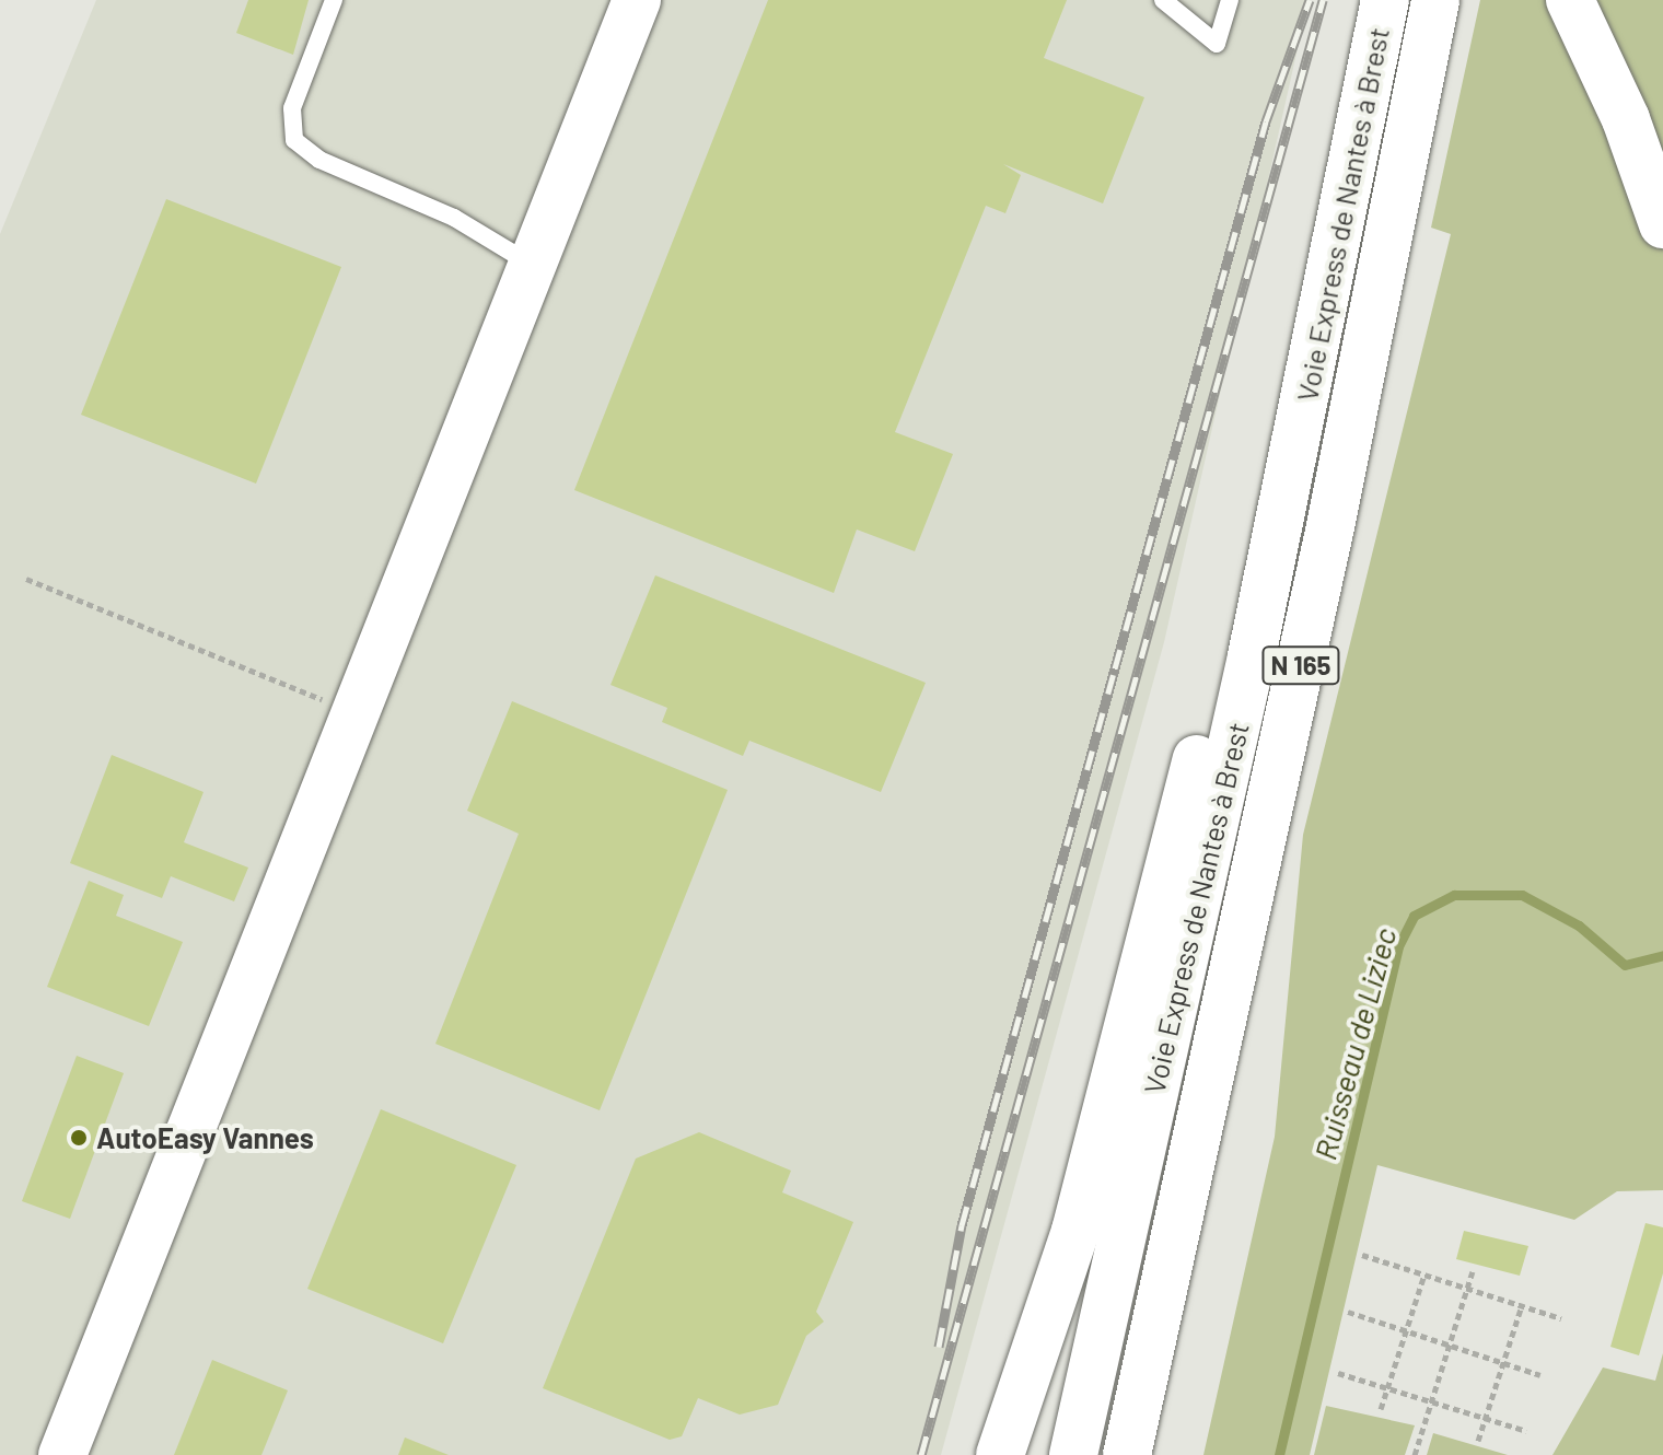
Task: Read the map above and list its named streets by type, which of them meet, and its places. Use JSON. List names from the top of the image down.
{
  "streets": {
    "main road": ["Voie Express de Nantes à Brest", "N 165"]
  },
  "water": ["Ruisseau de Liziec"],
  "places": ["AutoEasy Vannes"]
}
